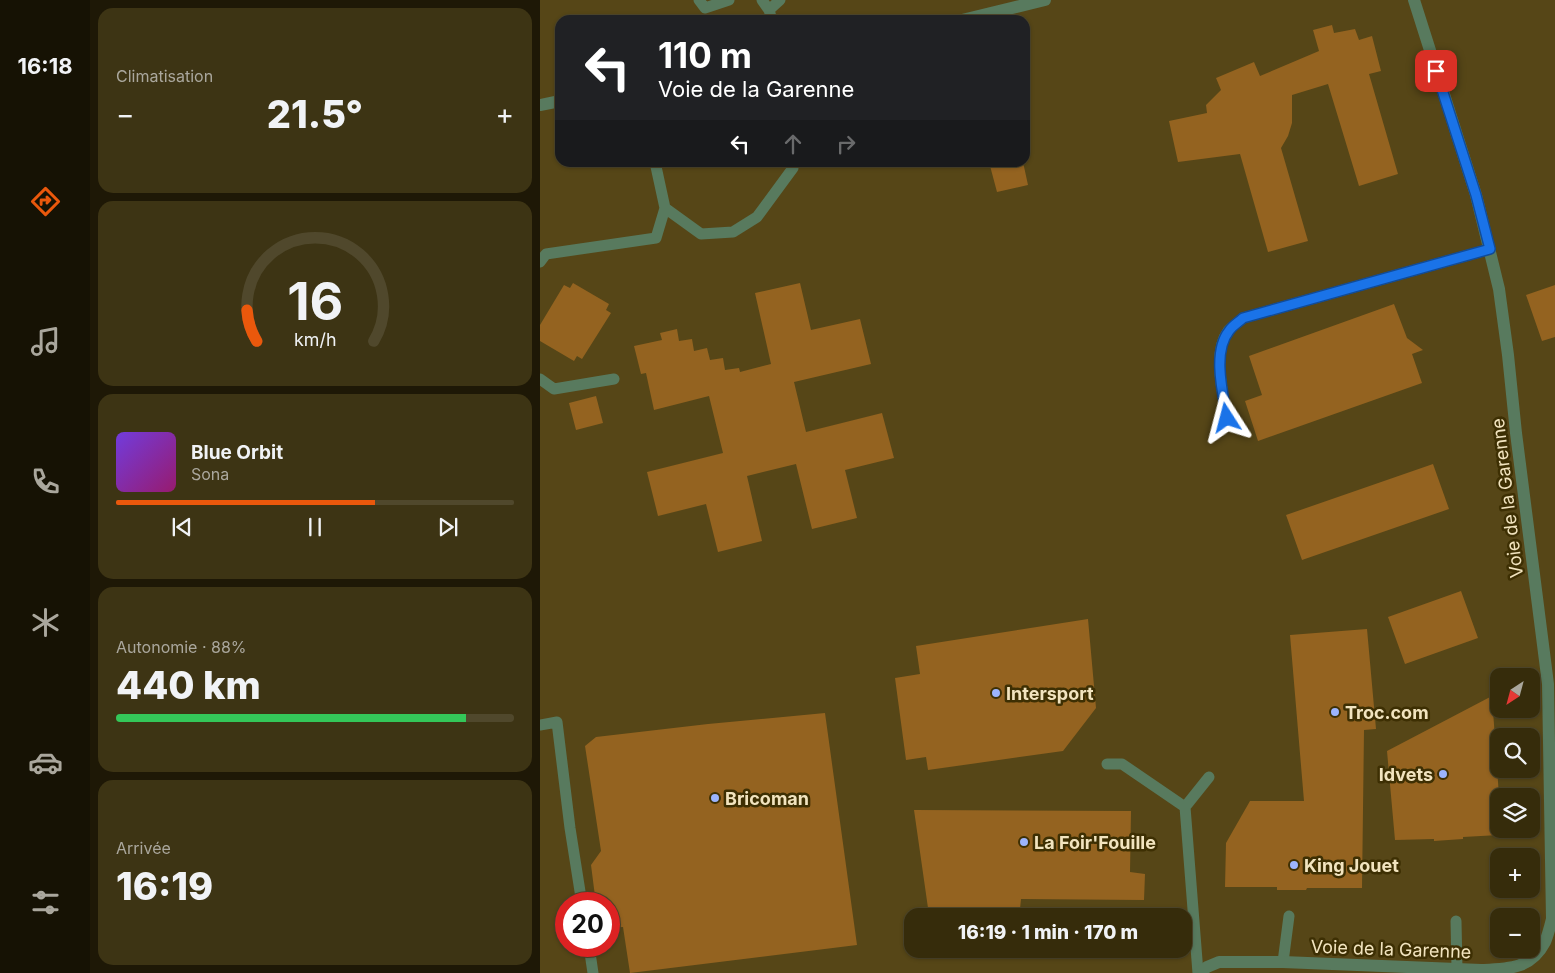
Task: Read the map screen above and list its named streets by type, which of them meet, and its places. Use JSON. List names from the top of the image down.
{
  "streets": {
    "street": ["Voie de la Garenne"]
  },
  "places": [
    "Intersport",
    "Troc.com",
    "Idvets",
    "Bricoman",
    "La Foir'Fouille",
    "King Jouet"
  ],
  "north": "bottom left",
  "page": {
    "tabs": "16:18",
    "tile": [
      "Climatisation",
      ["Autonomie · 88%", "440 km"],
      ["Arrivée", "16:19"]
    ],
    "turn": ["110 m", "Voie de la Garenne"],
    "heat": ["−", "21.5°", "+"],
    "song": ["Blue Orbit", "Sona"],
    "map_buttons": ["+", "−"],
    "limit": "20",
    "trip": "16:19 · 1 min · 170 m",
    "gauge": ["16", "km/h"]
  }
}
